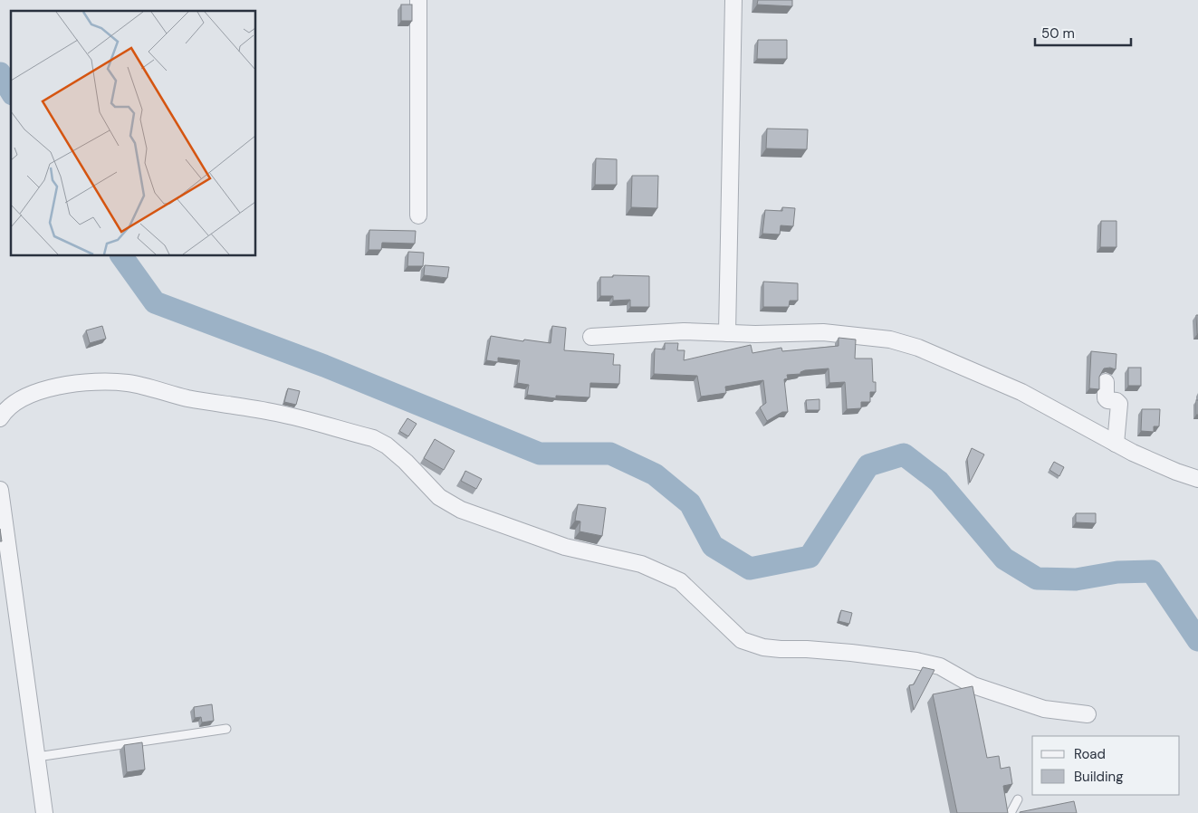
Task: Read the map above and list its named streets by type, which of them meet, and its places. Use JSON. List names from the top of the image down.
{
  "legend": ["Road", "Building"],
  "scale_bar": "50 m"
}
